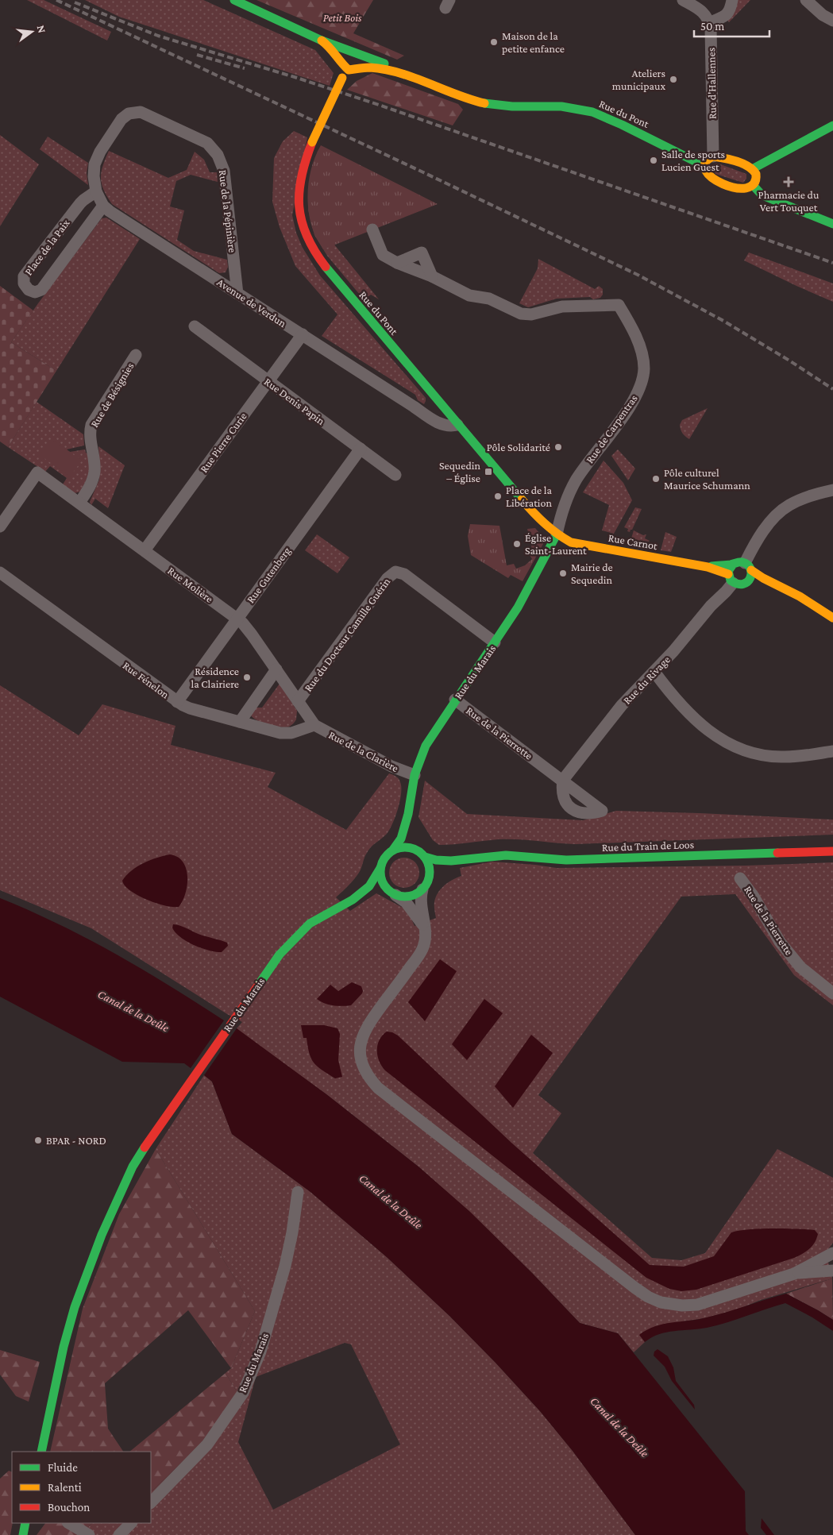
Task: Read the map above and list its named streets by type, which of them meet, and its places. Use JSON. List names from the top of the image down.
{
  "streets": {
    "street": [
      "Rue d'Hallennes",
      "Rue du Pont",
      "Rue de la Pépinière",
      "Place de la Paix",
      "Avenue de Verdun",
      "Rue de Bésignies",
      "Rue Denis Papin",
      "Rue de Carpentras",
      "Rue Pierre Curie",
      "Rue Carnot",
      "Rue Gutenberg",
      "Rue Molière",
      "Rue du Docteur Camille Guérin",
      "Rue du Marais",
      "Rue Fénelon",
      "Rue du Rivage",
      "Rue de la Pierrette",
      "Rue de la Clarière",
      "Rue du Train de Loos"
    ]
  },
  "crossings": [
    ["Rue d'Hallennes", "Rue du Pont"],
    ["Rue du Pont", "Avenue de Verdun"],
    ["Rue du Pont", "Rue de Carpentras"],
    ["Rue du Pont", "Rue Carnot"],
    ["Rue du Pont", "Rue du Marais"],
    ["Rue de la Pépinière", "Place de la Paix"],
    ["Rue de la Pépinière", "Avenue de Verdun"],
    ["Place de la Paix", "Avenue de Verdun"],
    ["Avenue de Verdun", "Rue Pierre Curie"],
    ["Rue de Bésignies", "Rue Molière"],
    ["Rue Denis Papin", "Rue Pierre Curie"],
    ["Rue Denis Papin", "Rue Gutenberg"],
    ["Rue de Carpentras", "Rue Carnot"],
    ["Rue de Carpentras", "Rue du Marais"],
    ["Rue Pierre Curie", "Rue Molière"],
    ["Rue Carnot", "Rue du Marais"],
    ["Rue Carnot", "Rue du Rivage"],
    ["Rue Gutenberg", "Rue Molière"],
    ["Rue Gutenberg", "Rue Fénelon"],
    ["Rue Molière", "Rue du Docteur Camille Guérin"],
    ["Rue Molière", "Rue Fénelon"],
    ["Rue Molière", "Rue de la Clarière"],
    ["Rue du Docteur Camille Guérin", "Rue du Marais"],
    ["Rue du Marais", "Rue de la Pierrette"],
    ["Rue du Marais", "Rue de la Clarière"],
    ["Rue du Marais", "Rue du Train de Loos"],
    ["Rue Fénelon", "Rue de la Clarière"],
    ["Rue du Rivage", "Rue de la Pierrette"]
  ],
  "water": ["Canal de la Deûle"],
  "parks": ["Petit Bois"],
  "places": {
    "other": [
      "Maison de la petite enfance",
      "Ateliers municipaux",
      "Salle de sports Lucien Guest",
      "Pôle Solidarité",
      "Pôle culturel Maurice Schumann",
      "Place de la Libération",
      "Église Saint-Laurent",
      "Mairie de Sequedin",
      "Résidence la Clairiere",
      "BPAR - NORD"
    ],
    "health": ["Pharmacie du Vert Touquet"],
    "transit": ["Sequedin – Église"]
  },
  "legend": ["Fluide", "Ralenti", "Bouchon"],
  "scale_bar": "50 m",
  "north": "right"
}
